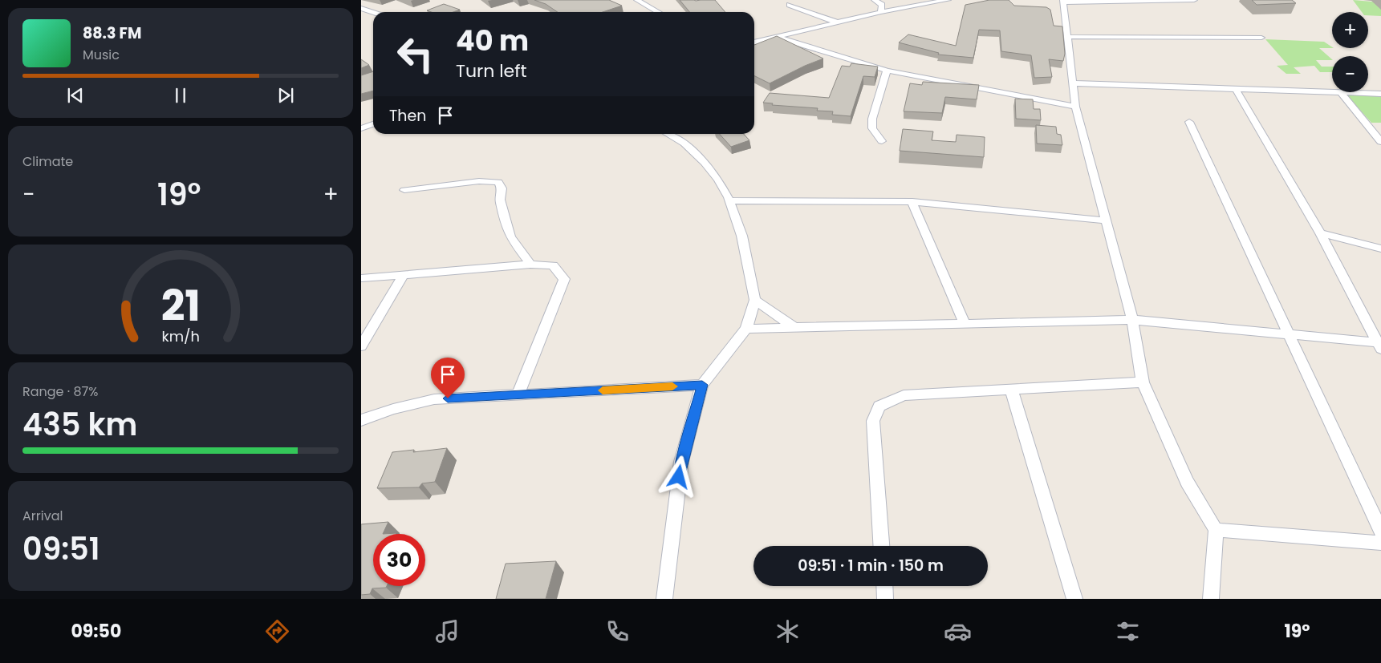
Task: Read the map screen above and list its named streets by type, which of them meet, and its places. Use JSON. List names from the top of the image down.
{
  "page": {
    "map_buttons": ["+", "−"],
    "turn": ["40 m", "Turn left"],
    "song": ["88.3 FM", "Music"],
    "then": "Then",
    "tile": [
      "Climate",
      ["Range · 87%", "435 km"],
      ["Arrival", "09:51"]
    ],
    "heat": ["−", "19°", "+"],
    "limit": "30",
    "trip": "09:51 · 1 min · 150 m",
    "tabs": ["09:50", "19°"],
    "gauge": ["21", "km/h"]
  }
}
